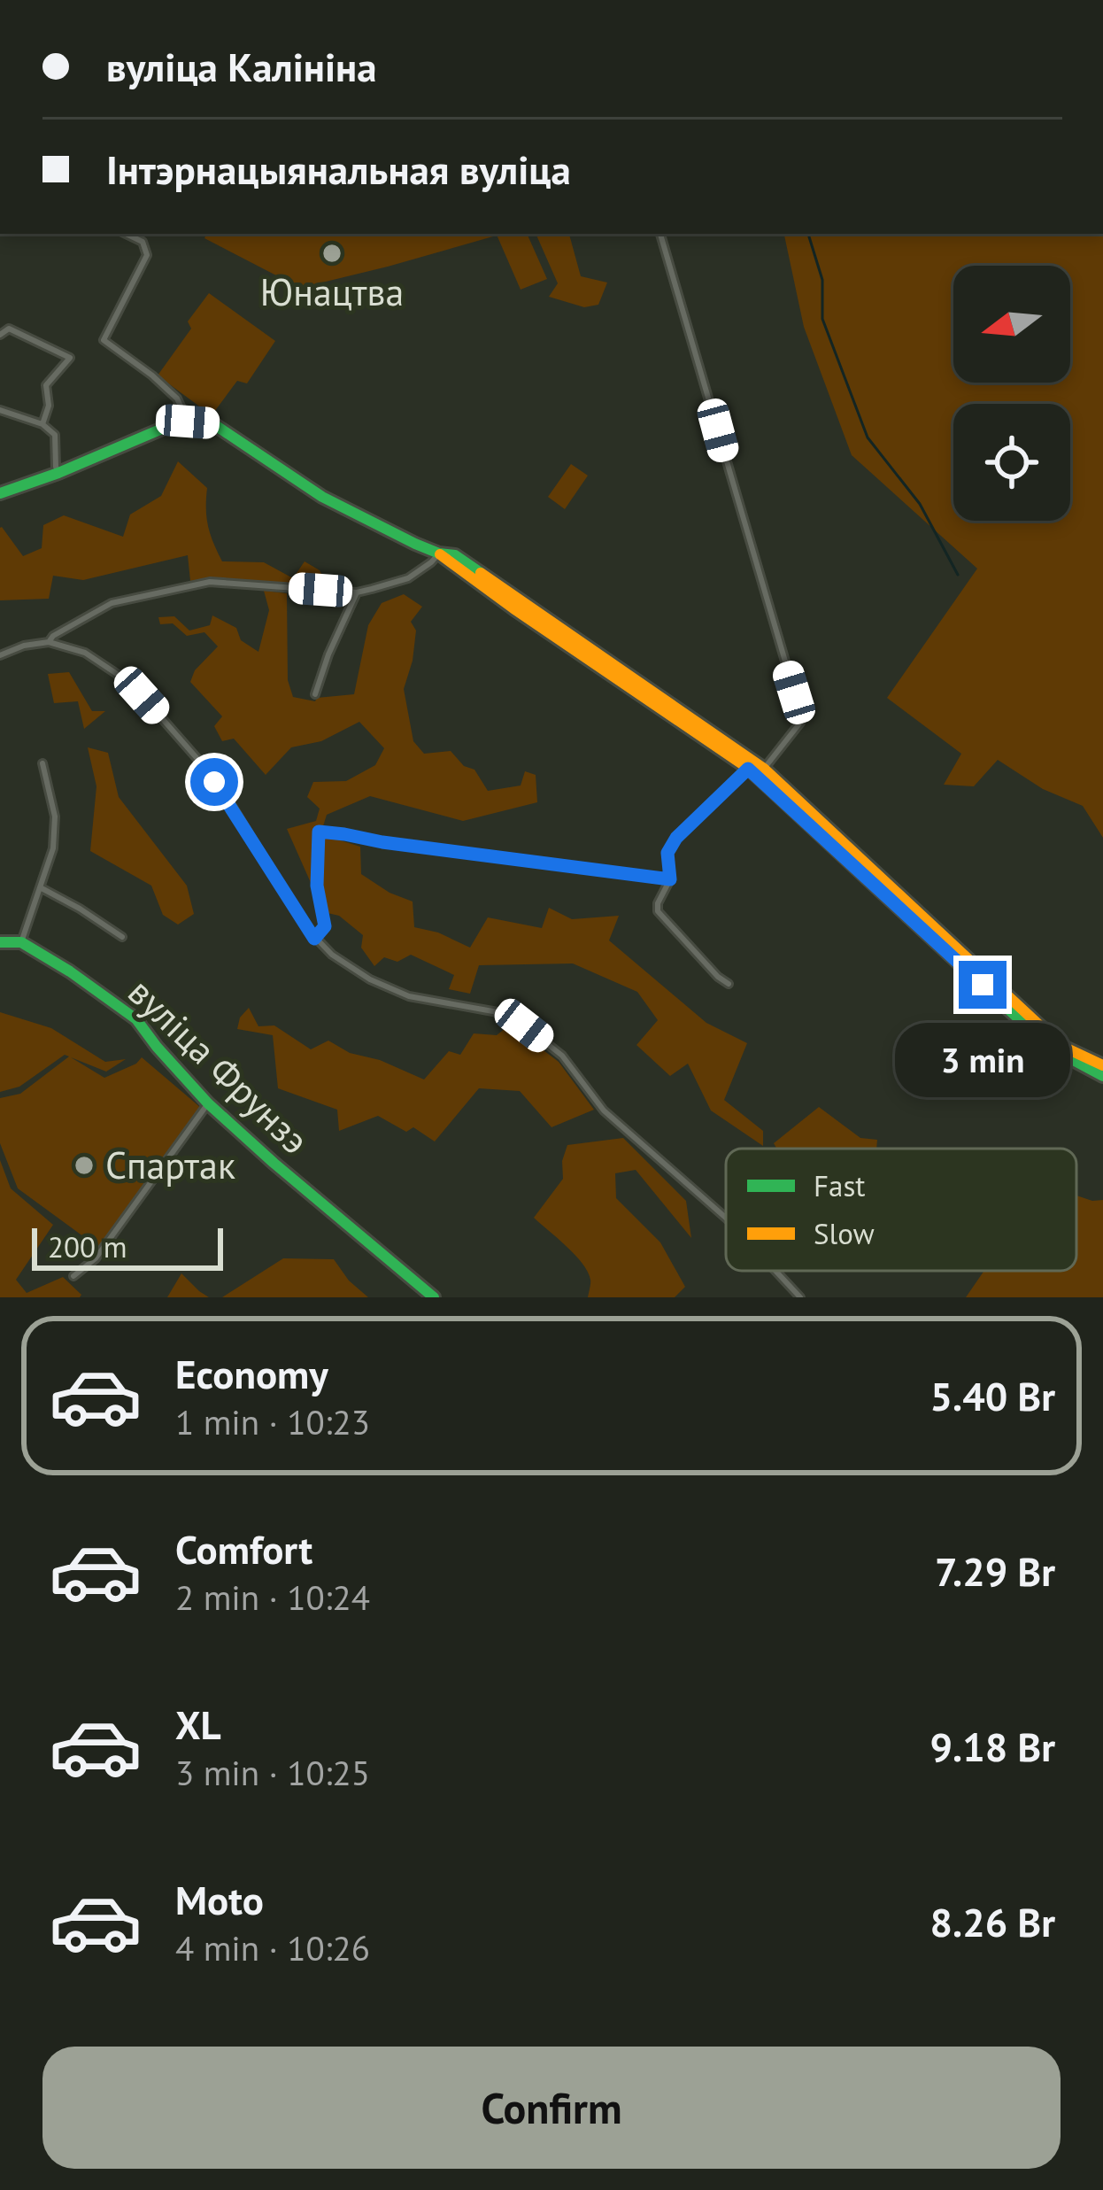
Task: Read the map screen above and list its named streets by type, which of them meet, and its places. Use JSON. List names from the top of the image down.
{
  "streets": {
    "main road": ["вуліца Фрунзэ"]
  },
  "places": ["Юнацтва", "Спартак"],
  "legend": ["Fast", "Slow"],
  "scale_bar": "200 m",
  "north": "left",
  "page": {
    "banner": ["вуліца Калініна", "Інтэрнацыянальная вуліца"],
    "bubble": "3 min",
    "scale": "200 m",
    "list": [
      {
        "name": "Economy",
        "note": "1 min · 10:23",
        "value": "5.40 Br"
      },
      {
        "name": "Comfort",
        "note": "2 min · 10:24",
        "value": "7.29 Br"
      },
      {
        "name": "XL",
        "note": "3 min · 10:25",
        "value": "9.18 Br"
      },
      {
        "name": "Moto",
        "note": "4 min · 10:26",
        "value": "8.26 Br"
      }
    ],
    "buttons": "Confirm"
  }
}
